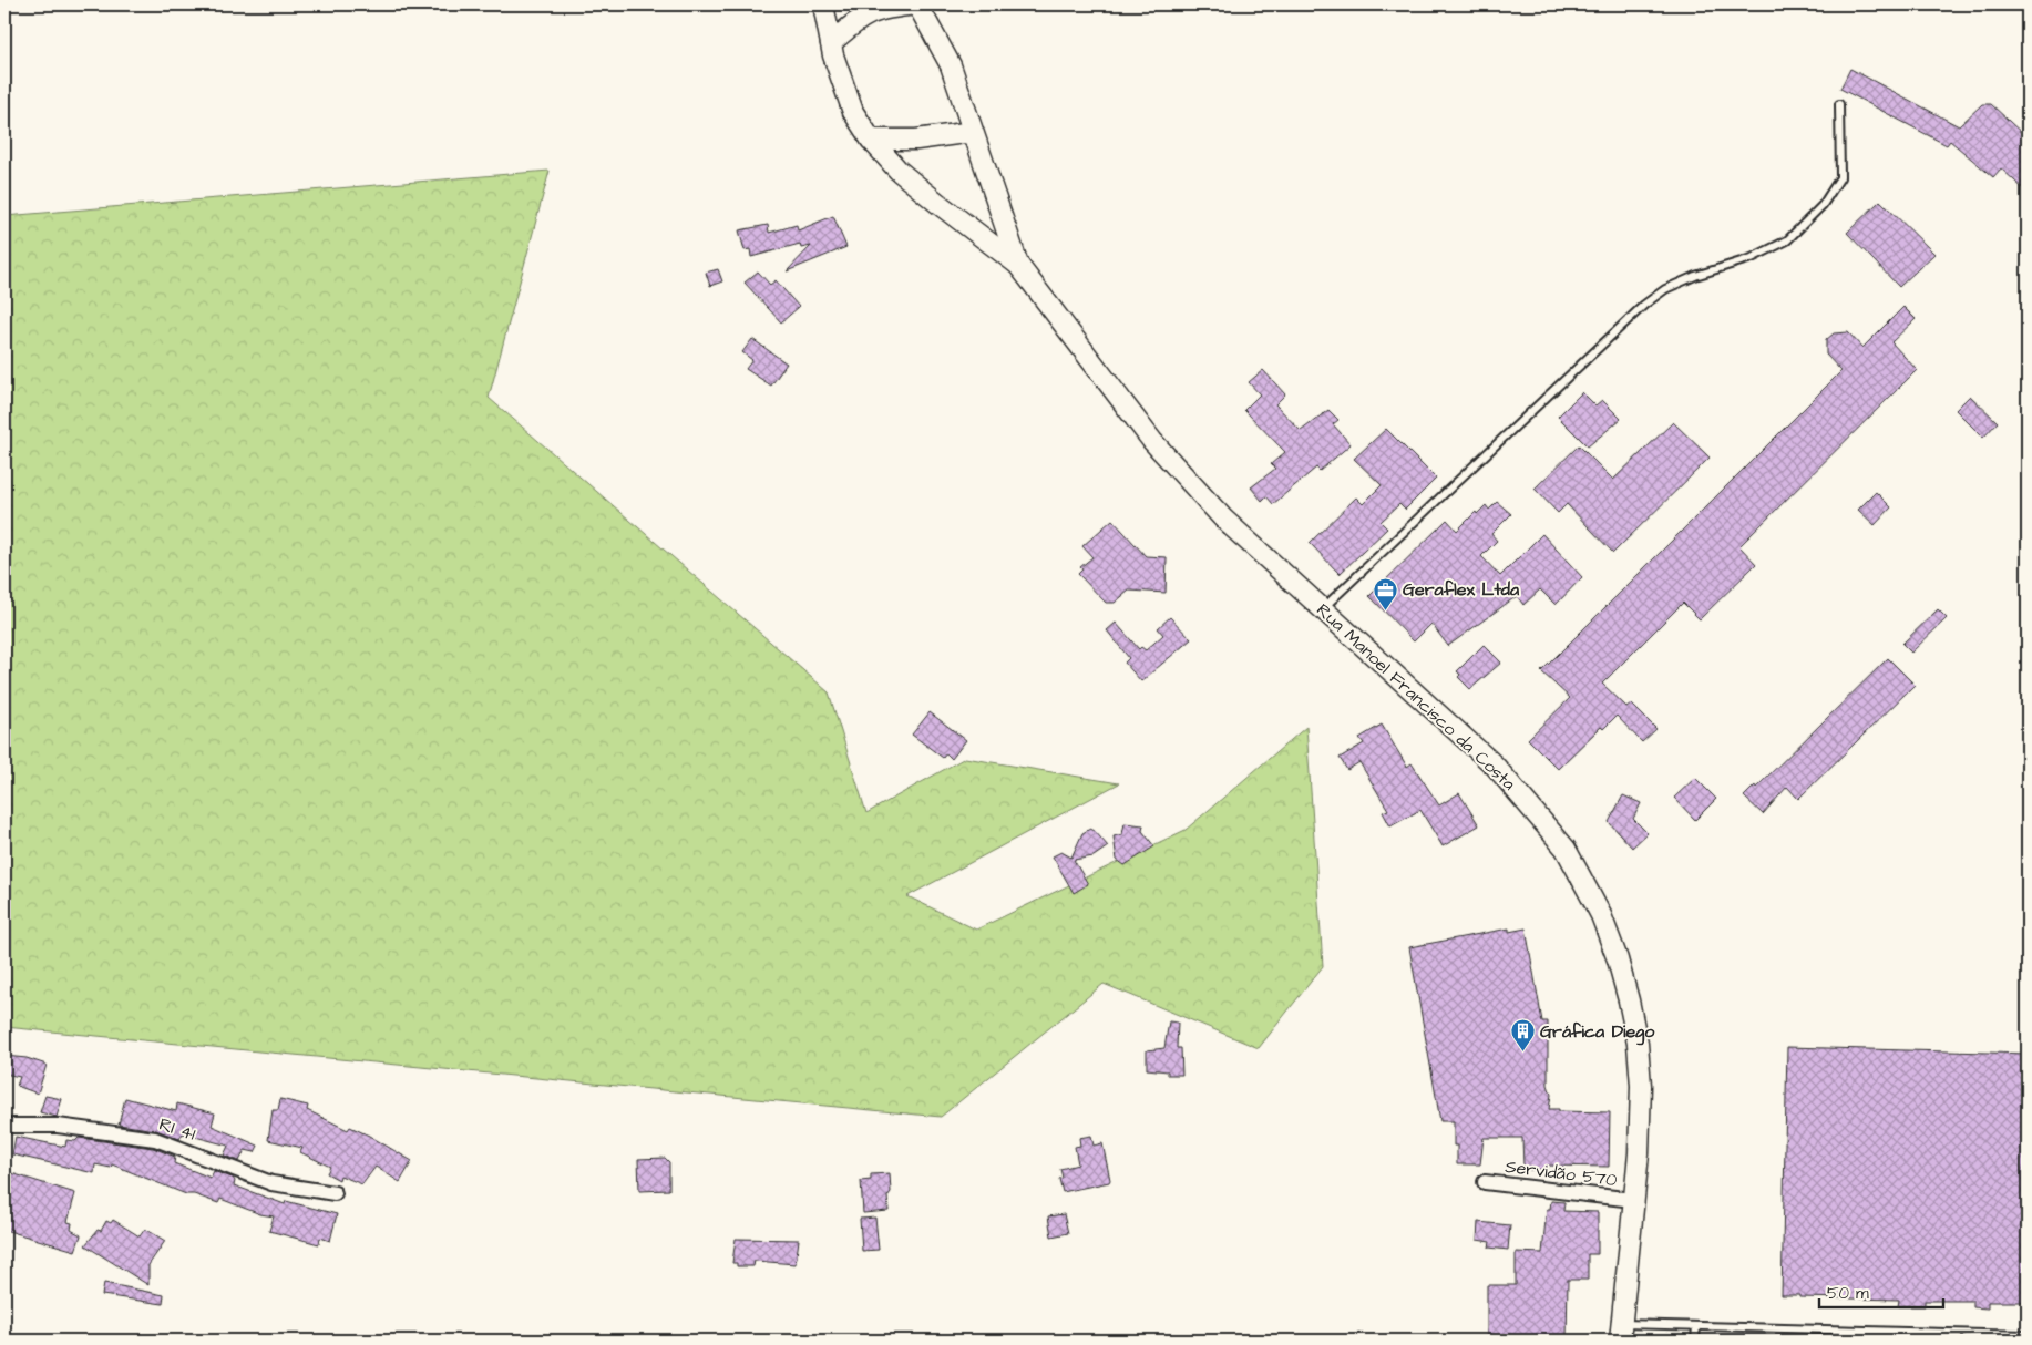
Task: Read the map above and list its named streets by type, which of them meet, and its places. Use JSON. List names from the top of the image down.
{
  "streets": {
    "main road": ["Rua Manoel Francisco da Costa"],
    "street": ["RI 41", "Servidão 570"]
  },
  "crossings": [
    ["Rua Manoel Francisco da Costa", "Servidão 570"]
  ],
  "places": {
    "office": ["Geraflex Ltda"],
    "building": ["Gráfica Diego"]
  },
  "scale_bar": "50 m"
}
